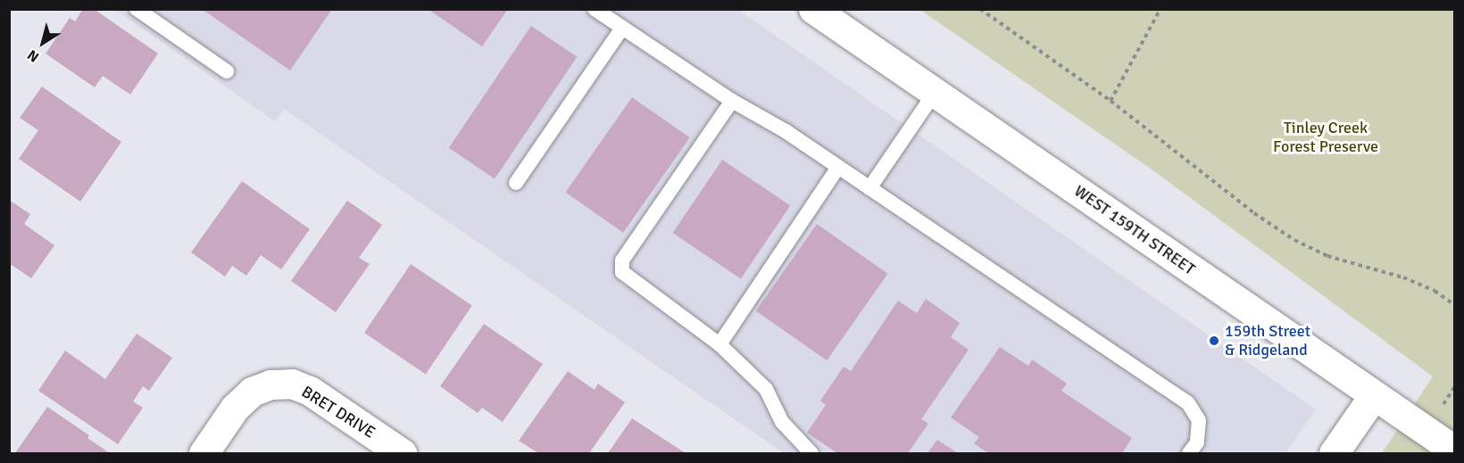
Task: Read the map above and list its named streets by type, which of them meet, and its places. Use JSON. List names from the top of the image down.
{
  "streets": {
    "main road": ["WEST 159TH STREET", "BRET DRIVE"]
  },
  "parks": ["Tinley Creek Forest Preserve"],
  "places": ["159th Street & Ridgeland"],
  "north": "bottom left"
}
